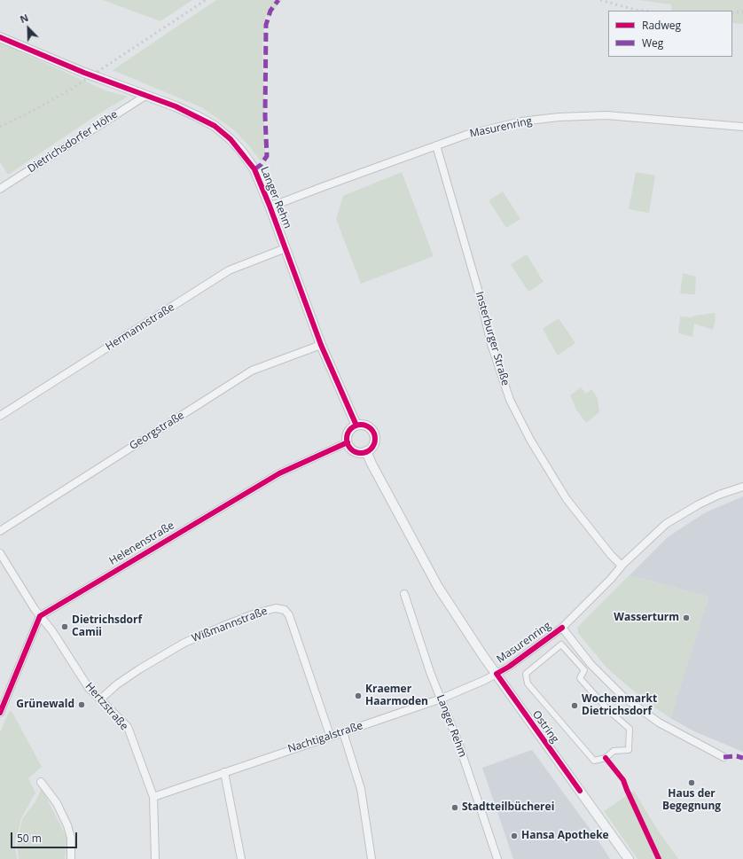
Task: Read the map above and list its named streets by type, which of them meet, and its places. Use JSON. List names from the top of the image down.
{
  "streets": {
    "street": [
      "Masurenring",
      "Dietrichsdorfer Höhe",
      "Langer Rehm",
      "Hermannstraße",
      "Insterburger Straße",
      "Georgstraße",
      "Helenenstraße",
      "Wißmannstraße",
      "Hertzstraße",
      "Ostring",
      "Nachtigalstraße"
    ]
  },
  "crossings": [
    ["Masurenring", "Langer Rehm"],
    ["Masurenring", "Insterburger Straße"],
    ["Masurenring", "Ostring"],
    ["Masurenring", "Nachtigalstraße"],
    ["Dietrichsdorfer Höhe", "Langer Rehm"],
    ["Langer Rehm", "Hermannstraße"],
    ["Langer Rehm", "Georgstraße"],
    ["Langer Rehm", "Helenenstraße"],
    ["Langer Rehm", "Nachtigalstraße"],
    ["Helenenstraße", "Hertzstraße"],
    ["Wißmannstraße", "Hertzstraße"],
    ["Wißmannstraße", "Nachtigalstraße"],
    ["Hertzstraße", "Nachtigalstraße"],
    ["Ostring", "Nachtigalstraße"]
  ],
  "places": [
    "Wasserturm",
    "Dietrichsdorf Camii",
    "Kraemer Haarmoden",
    "Grünewald",
    "Wochenmarkt Dietrichsdorf",
    "Haus der Begegnung",
    "Stadtteilbücherei",
    "Hansa Apotheke"
  ],
  "legend": ["Radweg", "Weg"],
  "scale_bar": "50 m",
  "north": "top left"
}
